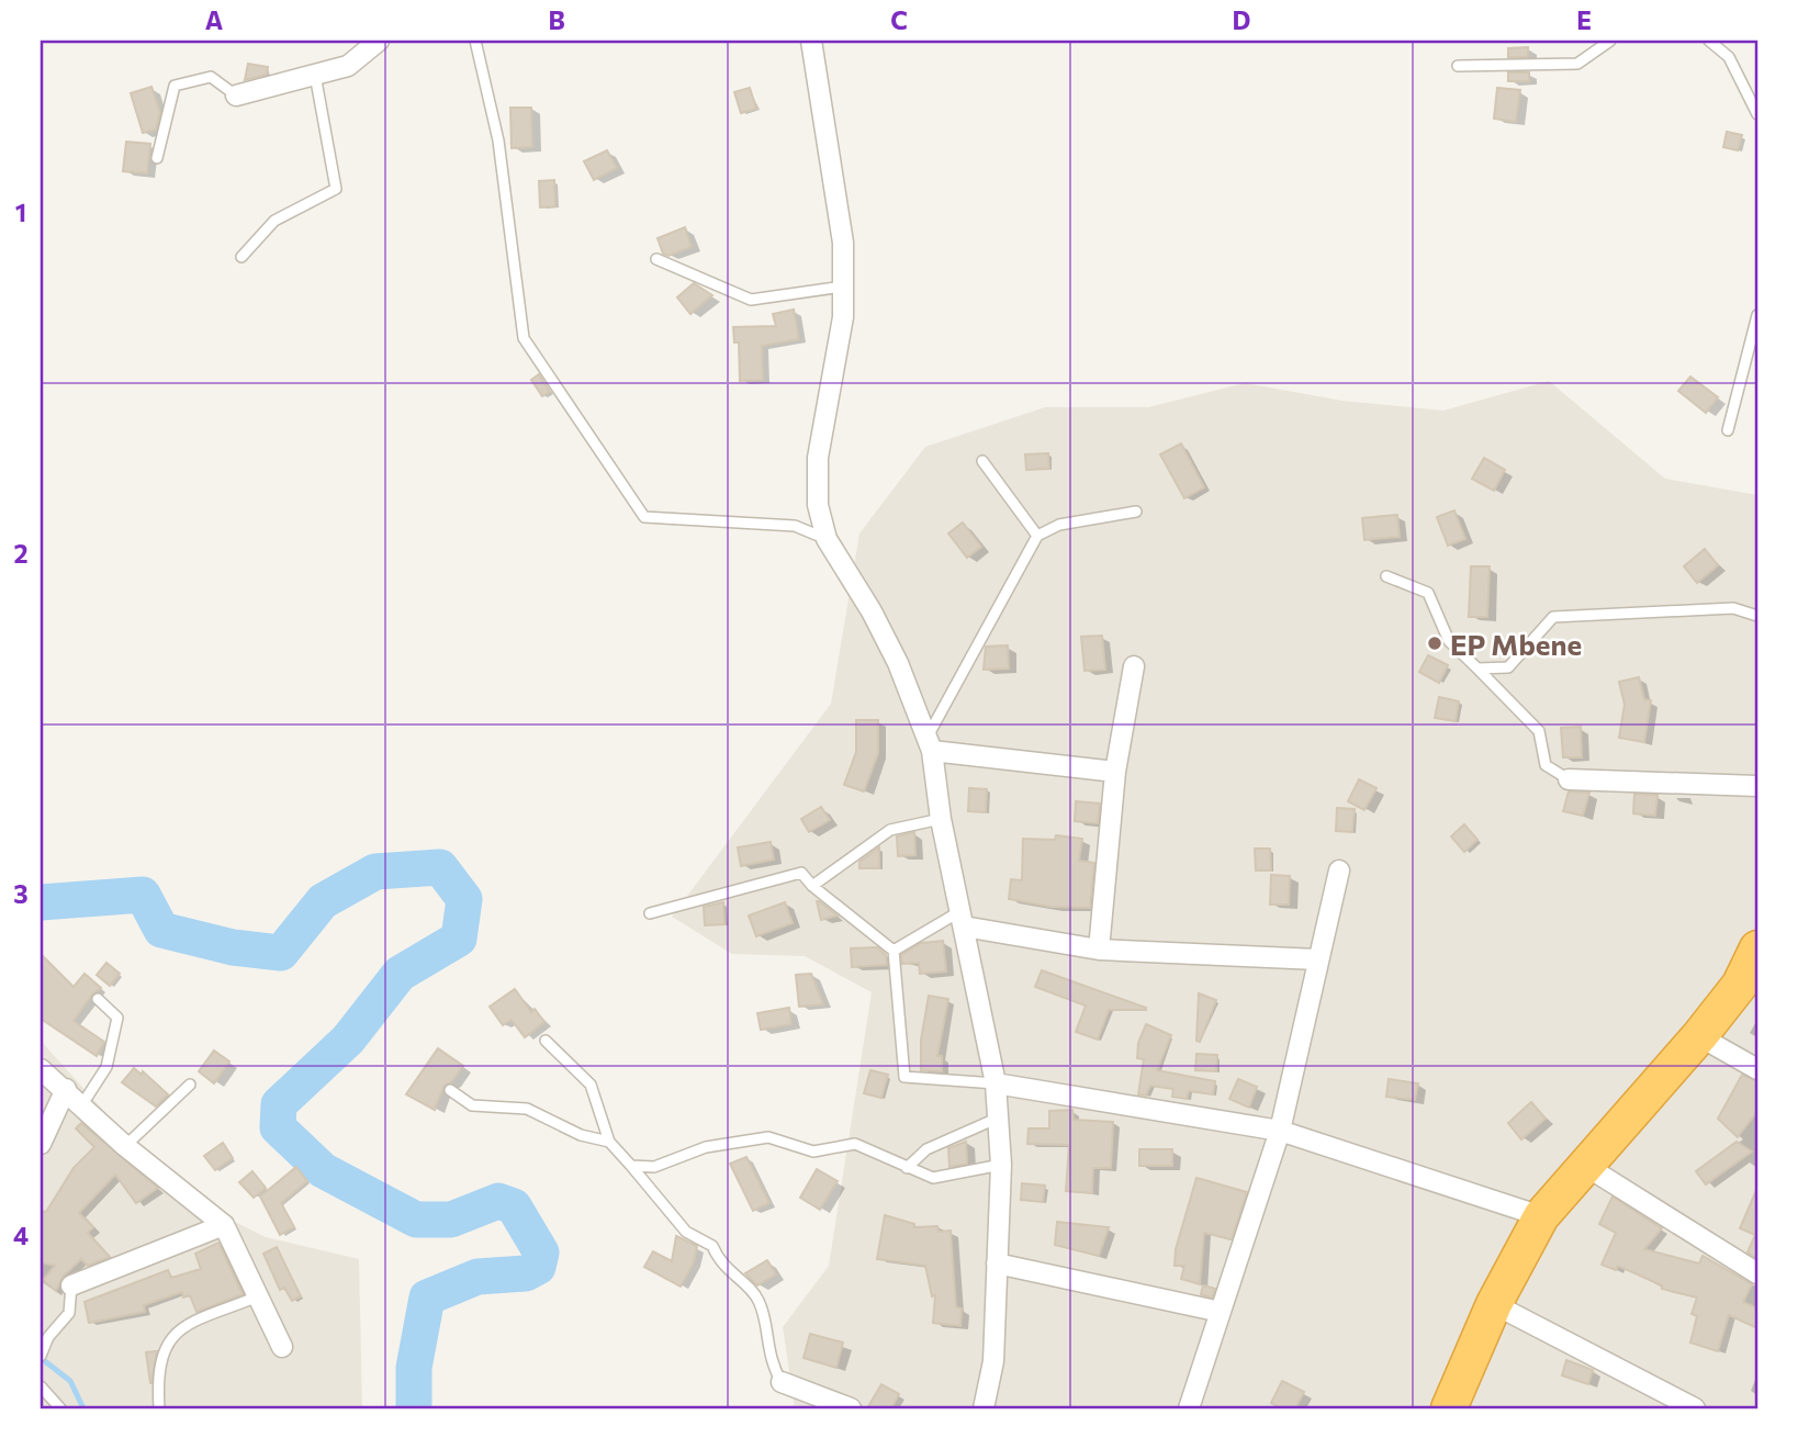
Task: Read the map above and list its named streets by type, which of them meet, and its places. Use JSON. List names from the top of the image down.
{
  "places": ["EP Mbene"],
  "grid": {
    "columns": [
      "A",
      "B",
      "C",
      "D",
      "E"
    ],
    "rows": [
      "1",
      "2",
      "3",
      "4"
    ]
  }
}
